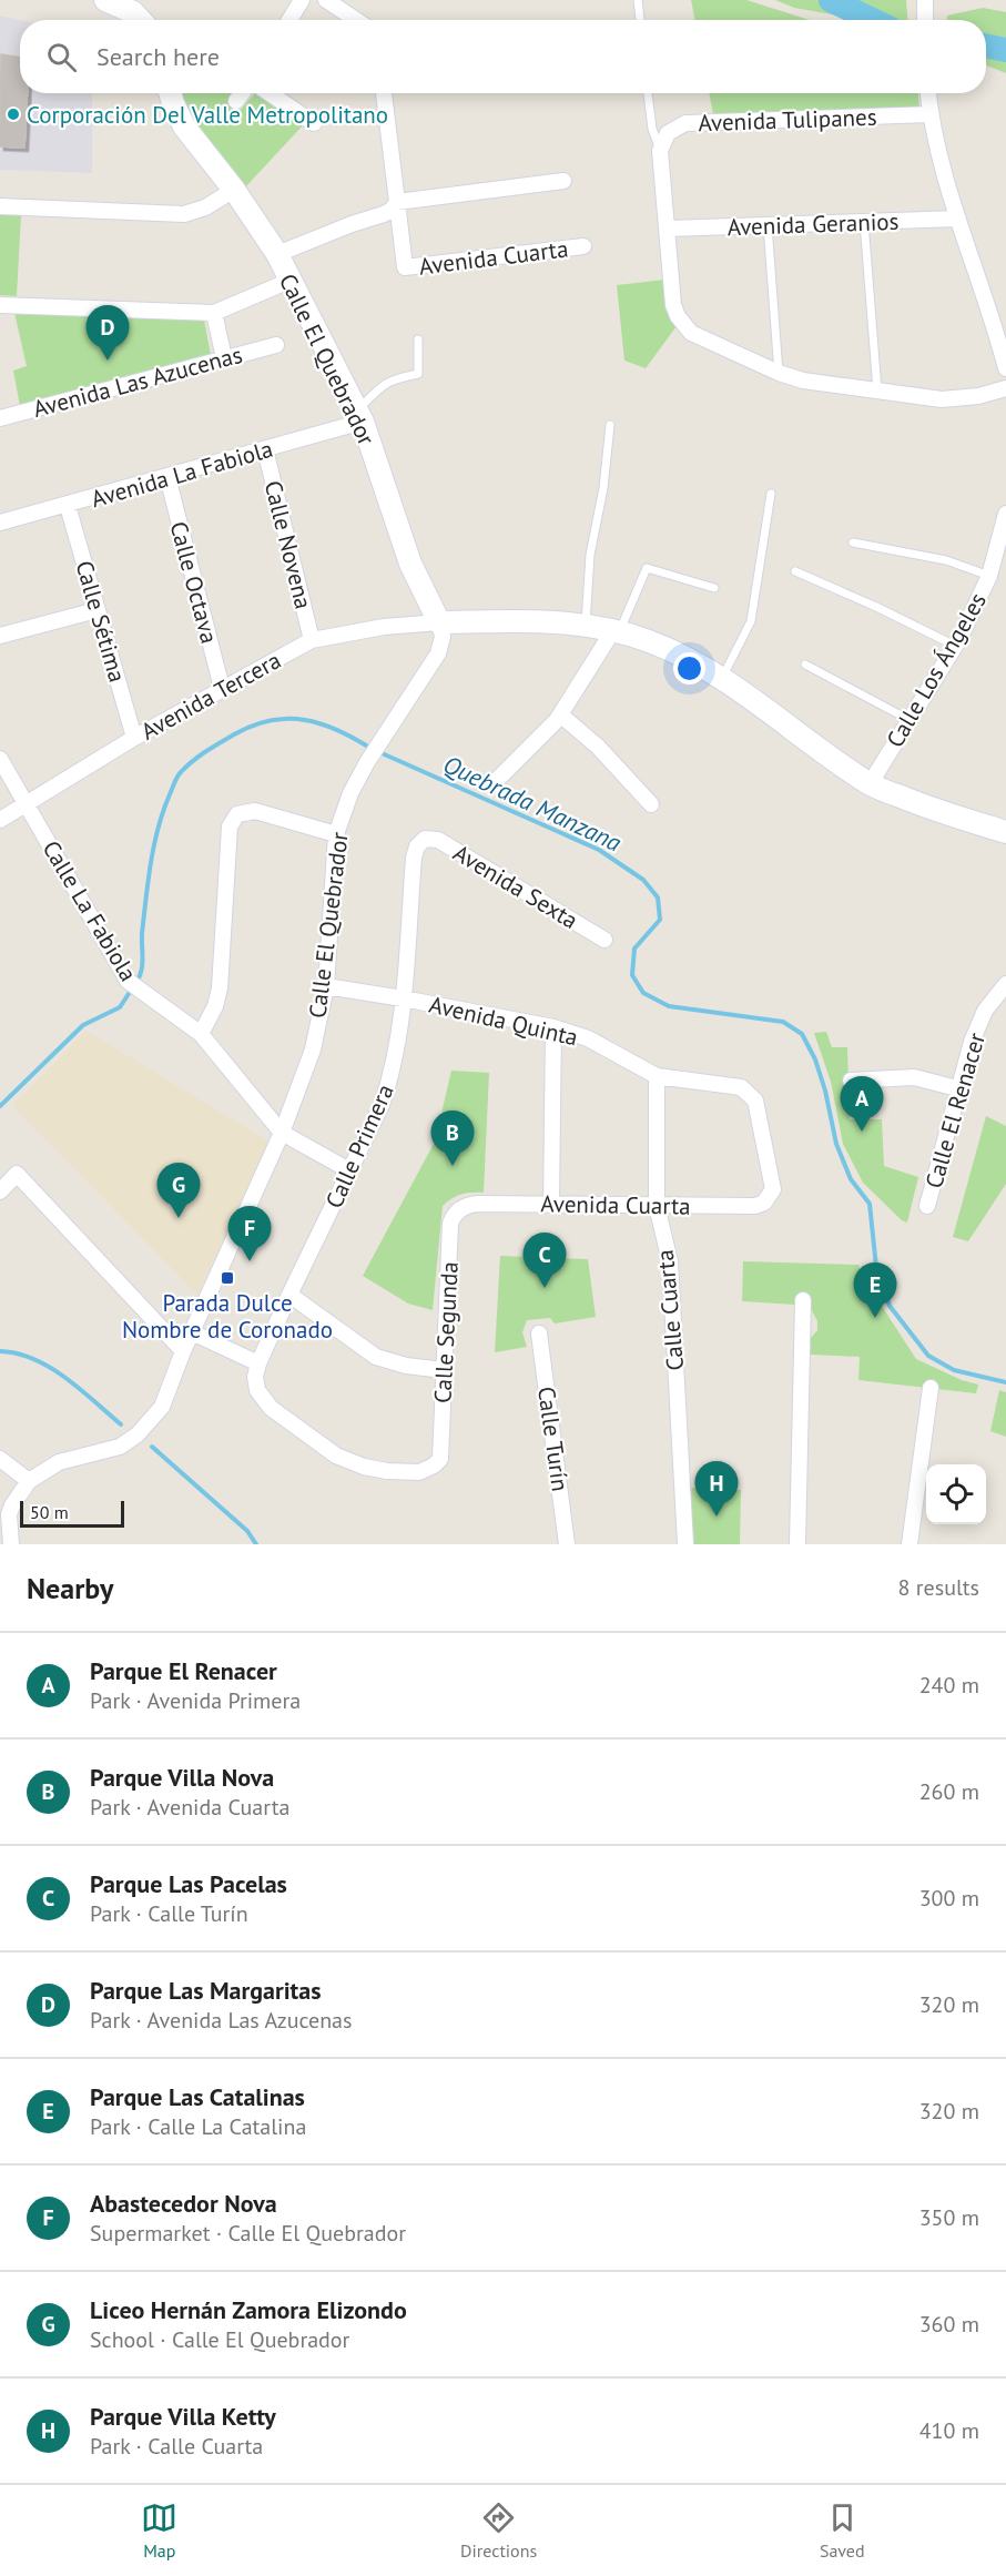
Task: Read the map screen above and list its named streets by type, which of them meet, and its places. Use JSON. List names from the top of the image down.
{
  "streets": {
    "street": [
      "Avenida Tulipanes",
      "Avenida Geranios",
      "Avenida Cuarta",
      "Calle El Quebrador",
      "Avenida Las Azucenas",
      "Avenida La Fabiola",
      "Calle Novena",
      "Calle Octava",
      "Calle Sétima",
      "Calle Los Ángeles",
      "Avenida Tercera",
      "Avenida Sexta",
      "Calle La Fabiola",
      "Avenida Quinta",
      "Calle El Renacer",
      "Calle Primera",
      "Calle Cuarta",
      "Calle Segunda",
      "Calle Turín"
    ]
  },
  "crossings": [
    ["Avenida Cuarta", "Avenida Quinta"],
    ["Avenida Cuarta", "Calle Cuarta"],
    ["Avenida Cuarta", "Calle Segunda"],
    ["Calle El Quebrador", "Avenida La Fabiola"],
    ["Calle El Quebrador", "Avenida Tercera"],
    ["Calle El Quebrador", "Calle La Fabiola"],
    ["Calle El Quebrador", "Avenida Quinta"],
    ["Avenida La Fabiola", "Calle Novena"],
    ["Avenida La Fabiola", "Calle Octava"],
    ["Avenida La Fabiola", "Calle Sétima"],
    ["Calle Novena", "Avenida Tercera"],
    ["Calle Octava", "Avenida Tercera"],
    ["Calle Sétima", "Avenida Tercera"],
    ["Avenida Tercera", "Calle La Fabiola"],
    ["Avenida Sexta", "Calle Primera"],
    ["Avenida Quinta", "Calle Primera"],
    ["Avenida Quinta", "Calle Cuarta"],
    ["Calle Primera", "Calle Segunda"]
  ],
  "water": ["Quebrada Manzana"],
  "places": {
    "other": ["Corporación Del Valle Metropolitano"],
    "transit": ["Parada Dulce Nombre de Coronado"]
  },
  "scale_bar": "50 m",
  "page": {
    "search": "Search here",
    "pins": [
      "D",
      "A",
      "B",
      "G",
      "F",
      "C",
      "E",
      "H"
    ],
    "scale": "50 m",
    "heading": ["Nearby", "8 results"],
    "list": [
      {
        "mark": "A",
        "name": "Parque El Renacer",
        "note": "Park · Avenida Primera",
        "value": "240 m"
      },
      {
        "mark": "B",
        "name": "Parque Villa Nova",
        "note": "Park · Avenida Cuarta",
        "value": "260 m"
      },
      {
        "mark": "C",
        "name": "Parque Las Pacelas",
        "note": "Park · Calle Turín",
        "value": "300 m"
      },
      {
        "mark": "D",
        "name": "Parque Las Margaritas",
        "note": "Park · Avenida Las Azucenas",
        "value": "320 m"
      },
      {
        "mark": "E",
        "name": "Parque Las Catalinas",
        "note": "Park · Calle La Catalina",
        "value": "320 m"
      },
      {
        "mark": "F",
        "name": "Abastecedor Nova",
        "note": "Supermarket · Calle El Quebrador",
        "value": "350 m"
      },
      {
        "mark": "G",
        "name": "Liceo Hernán Zamora Elizondo",
        "note": "School · Calle El Quebrador",
        "value": "360 m"
      },
      {
        "mark": "H",
        "name": "Parque Villa Ketty",
        "note": "Park · Calle Cuarta",
        "value": "410 m"
      }
    ],
    "nav": ["Map", "Directions", "Saved"]
  }
}
